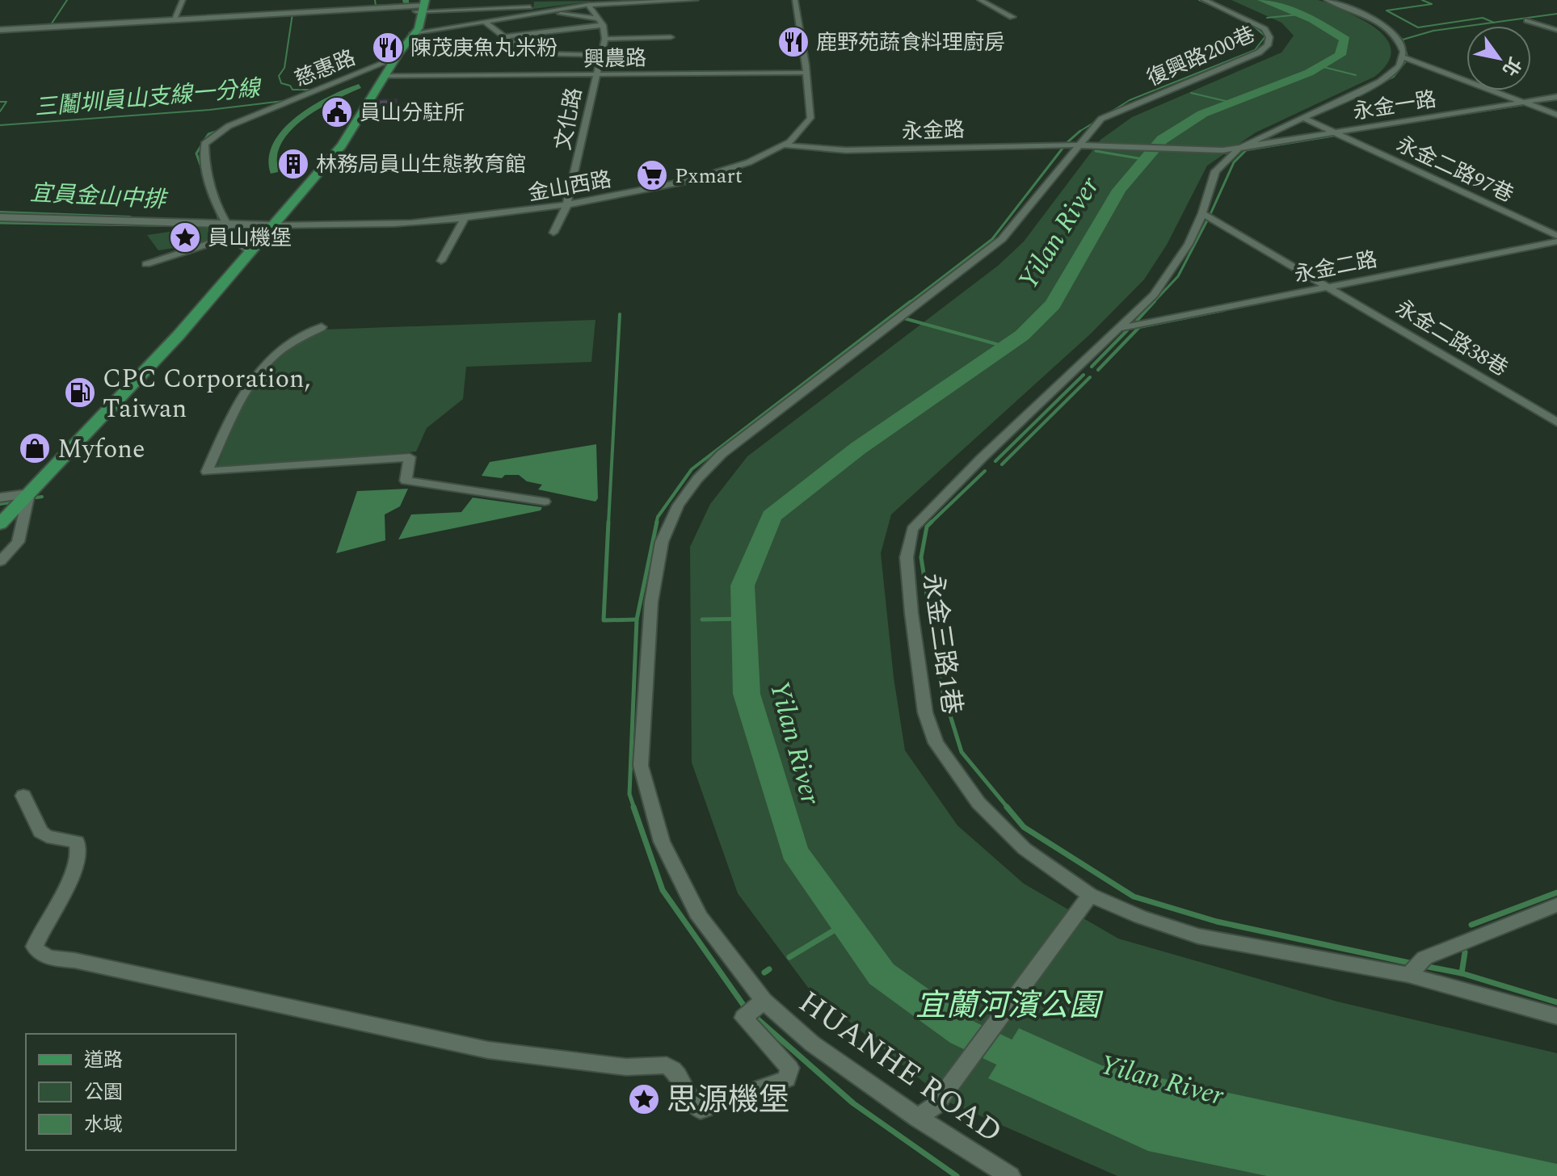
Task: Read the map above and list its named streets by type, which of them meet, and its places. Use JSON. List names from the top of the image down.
{
  "streets": {
    "street": [
      "復興路200巷",
      "興農路",
      "慈惠路",
      "永金一路",
      "文化路",
      "永金路",
      "永金二路97巷",
      "金山西路",
      "永金二路",
      "永金二路38巷",
      "永金三路1巷",
      "HUANHE ROAD"
    ]
  },
  "crossings": [
    ["復興路200巷", "永金路"],
    ["復興路200巷", "HUANHE ROAD"],
    ["興農路", "文化路"],
    ["興農路", "金山西路"],
    ["永金一路", "永金路"],
    ["永金一路", "永金二路97巷"],
    ["永金一路", "永金三路1巷"],
    ["文化路", "金山西路"],
    ["永金路", "金山西路"],
    ["永金路", "HUANHE ROAD"],
    ["永金二路", "永金二路38巷"],
    ["永金二路", "永金三路1巷"],
    ["永金二路38巷", "永金三路1巷"]
  ],
  "water": ["三鬮圳員山支線一分線", "宜員金山中排", "Yilan River"],
  "parks": ["宜蘭河濱公園"],
  "places": {
    "restaurant": ["鹿野苑蔬食料理廚房", "陳茂庚魚丸米粉"],
    "public building": ["員山分駐所"],
    "building": ["林務局員山生態教育館"],
    "supermarket": ["Pxmart"],
    "place": ["員山機堡", "思源機堡"],
    "fuel station": ["CPC Corporation, Taiwan"],
    "shop": ["Myfone"]
  },
  "legend": ["道路", "公園", "水域"],
  "north": "bottom right"
}
